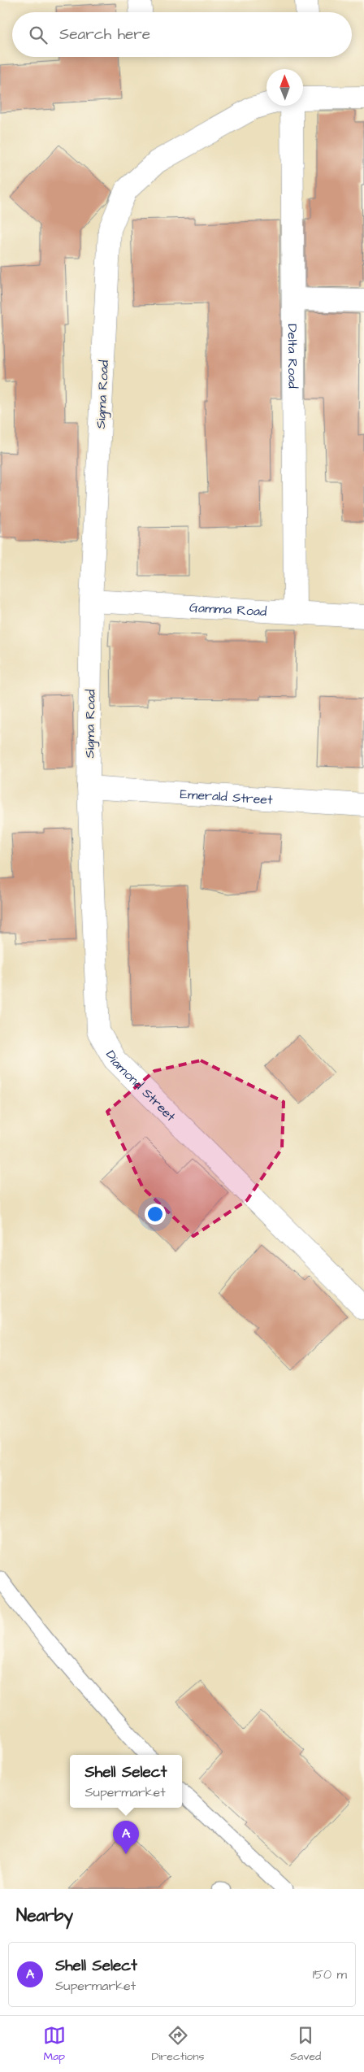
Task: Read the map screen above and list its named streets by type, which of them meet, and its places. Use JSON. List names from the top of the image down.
{
  "streets": {
    "street": [
      "Delta Road",
      "Sigma Road",
      "Gamma Road",
      "Emerald Street",
      "Diamond Street"
    ]
  },
  "crossings": [
    ["Delta Road", "Gamma Road"],
    ["Sigma Road", "Gamma Road"],
    ["Sigma Road", "Emerald Street"],
    ["Sigma Road", "Diamond Street"],
    ["Emerald Street", "Diamond Street"]
  ],
  "north": "top",
  "page": {
    "search": "Search here",
    "popup": ["Shell Select", "Supermarket"],
    "pins": "A",
    "heading": "Nearby",
    "list": [
      {
        "mark": "A",
        "name": "Shell Select",
        "note": "Supermarket",
        "value": "150 m"
      }
    ],
    "nav": ["Map", "Directions", "Saved"]
  }
}
